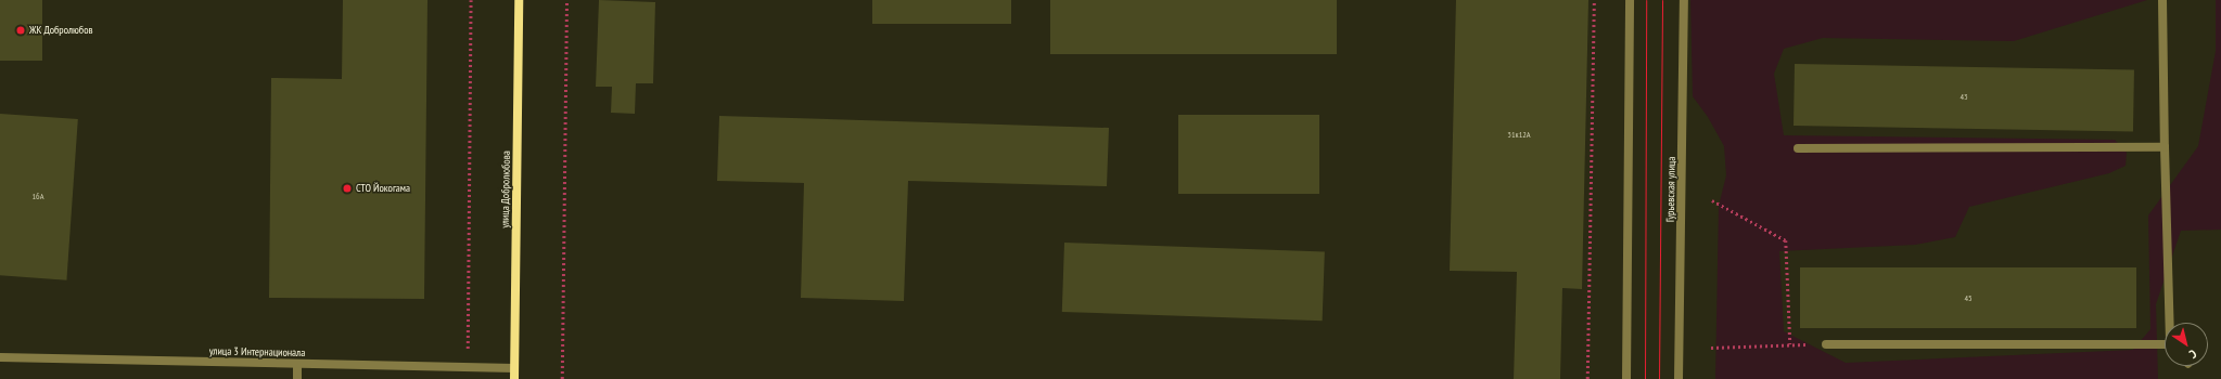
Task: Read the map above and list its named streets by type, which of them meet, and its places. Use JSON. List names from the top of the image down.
{
  "streets": {
    "main road": ["улица Добролюбова"],
    "street": ["Гурьевская улица", "улица 3 Интернационала"]
  },
  "crossings": [
    ["улица Добролюбова", "улица 3 Интернационала"]
  ],
  "places": ["ЖК Добролюбов", "СТО Йокогама"],
  "house_numbers": [
    "43",
    "31к12А",
    "16А",
    "45"
  ],
  "north": "bottom right"
}
